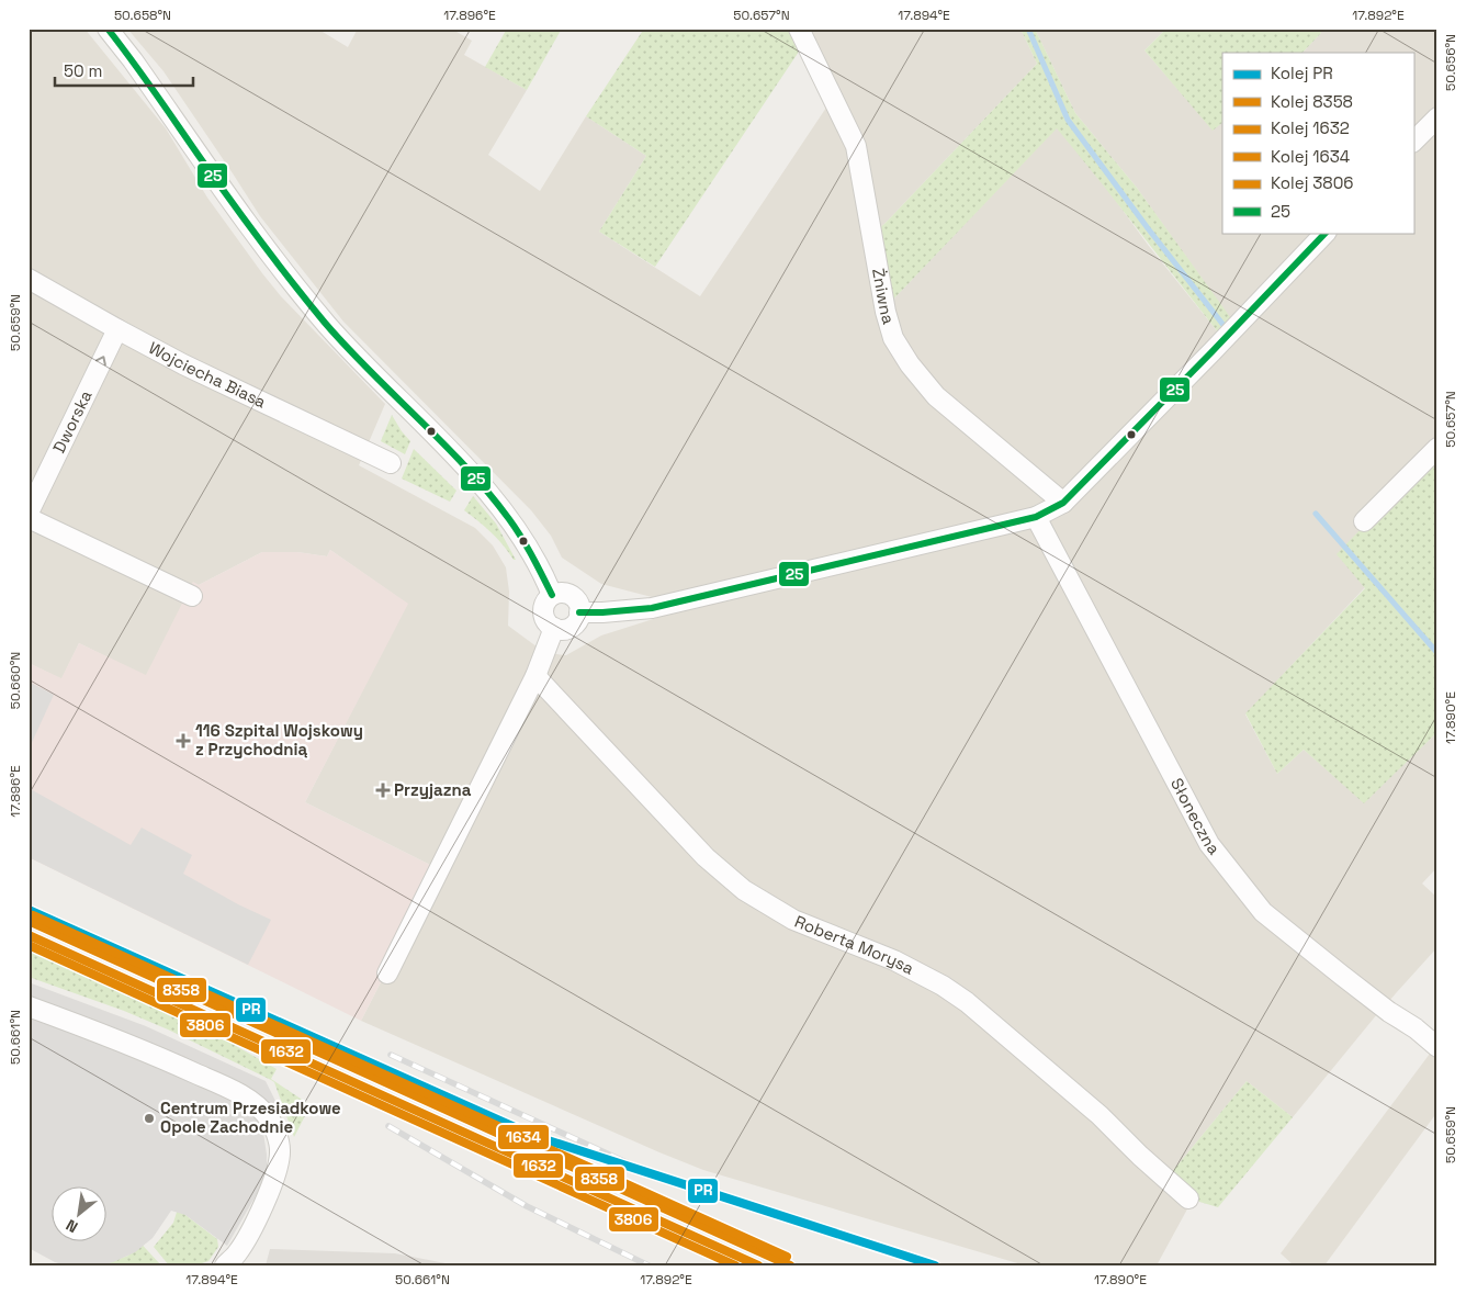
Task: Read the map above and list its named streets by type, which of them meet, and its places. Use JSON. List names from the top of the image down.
{
  "streets": {
    "street": [
      "Żniwna",
      "Wojciecha Biasa",
      "Dworska",
      "Słoneczna",
      "Roberta Morysa"
    ]
  },
  "crossings": [
    ["Wojciecha Biasa", "Dworska"]
  ],
  "one_way": ["Dworska"],
  "places": {
    "health": ["116 Szpital Wojskowy z Przychodnią", "Przyjazna"],
    "other": ["Centrum Przesiadkowe Opole Zachodnie"]
  },
  "lines": [
    "transit line 25",
    "rail line PR",
    "rail line 1634",
    "rail line 8358",
    "rail line 1632",
    "rail line 3806"
  ],
  "legend": [
    "Kolej PR",
    "Kolej 8358",
    "Kolej 1632",
    "Kolej 1634",
    "Kolej 3806",
    "25"
  ],
  "scale_bar": "50 m",
  "north": "bottom left",
  "coordinates": [
    "50.658°N",
    "17.896°E",
    "50.657°N",
    "17.894°E",
    "17.892°E",
    "50.656°N",
    "50.659°N",
    "50.660°N",
    "17.890°E",
    "50.661°N"
  ]
}
